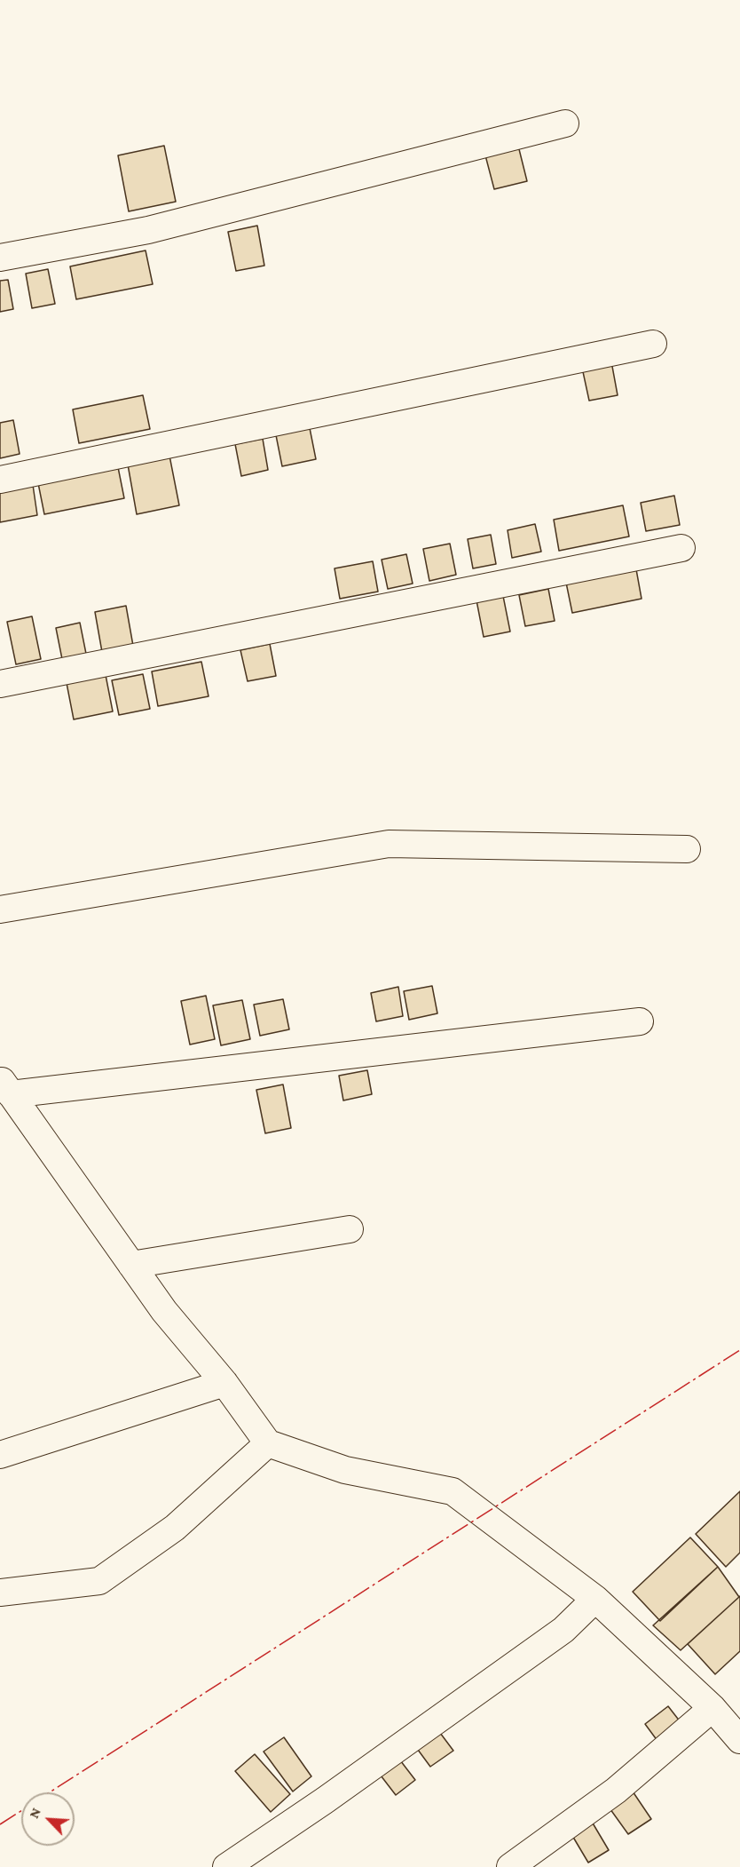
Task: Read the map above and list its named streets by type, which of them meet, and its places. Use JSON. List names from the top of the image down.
{
  "north": "top left"
}
